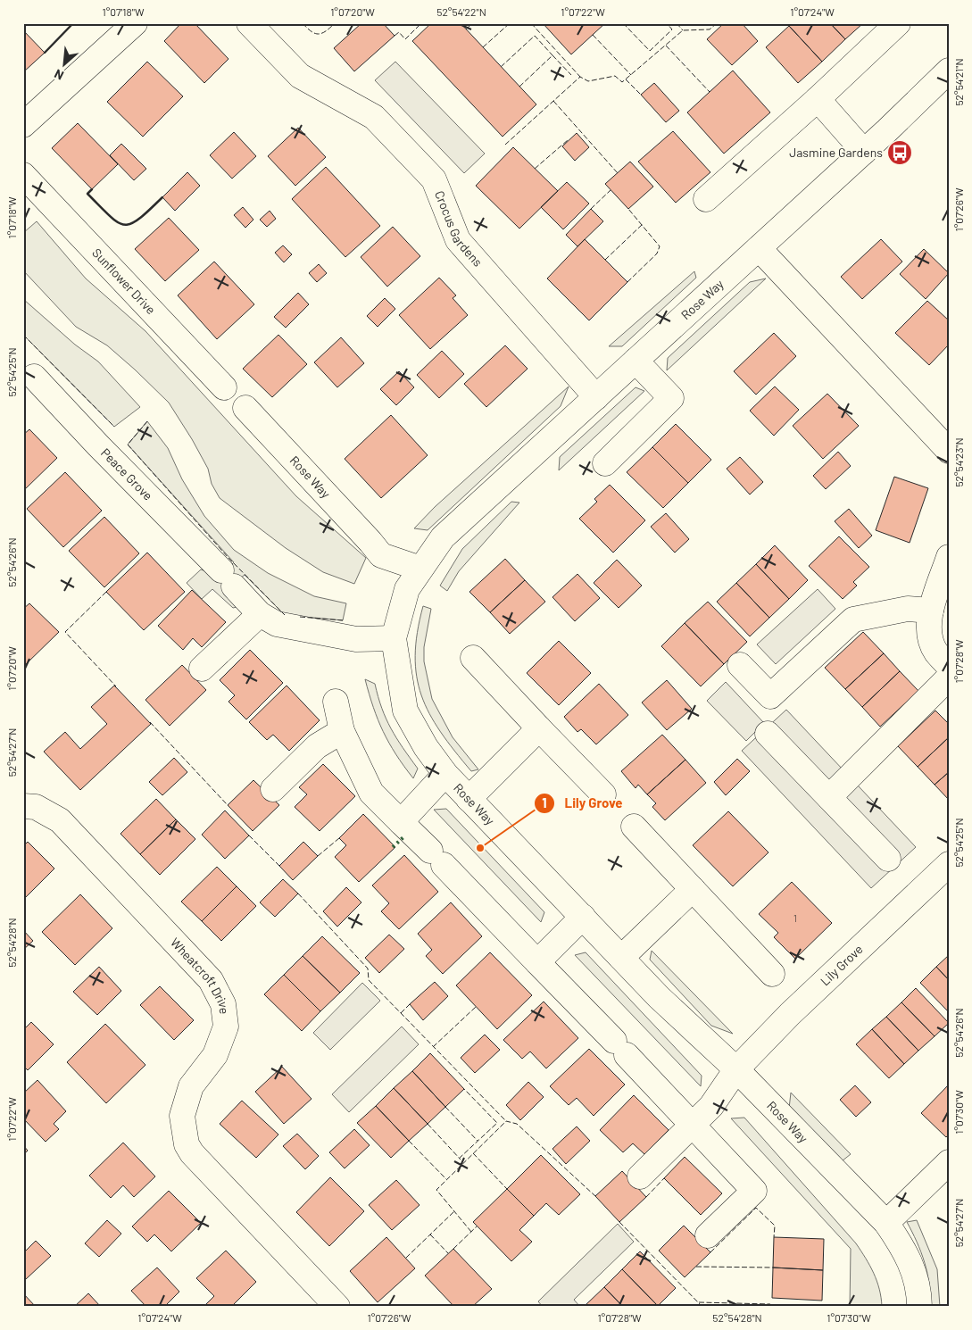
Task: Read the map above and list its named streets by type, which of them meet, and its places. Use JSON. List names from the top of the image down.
{
  "streets": {
    "street": [
      "Crocus Gardens",
      "Sunflower Drive",
      "Rose Way",
      "Peace Grove",
      "Lily Grove",
      "Wheatcroft Drive"
    ]
  },
  "crossings": [
    ["Crocus Gardens", "Rose Way"],
    ["Rose Way", "Peace Grove"],
    ["Rose Way", "Lily Grove"]
  ],
  "places": {
    "bus stop": ["Jasmine Gardens"],
    "other": ["Lily Grove"]
  },
  "house_numbers": ["1"],
  "north": "bottom left",
  "coordinates": [
    "1°07'18\"W",
    "1°07'20\"W",
    "52°54'22\"N",
    "1°07'22\"W",
    "1°07'24\"W",
    "52°54'21\"N",
    "1°07'26\"W",
    "52°54'25\"N",
    "52°54'23\"N",
    "52°54'26\"N",
    "1°07'28\"W",
    "52°54'27\"N",
    "52°54'28\"N",
    "1°07'30\"W"
  ]
}
